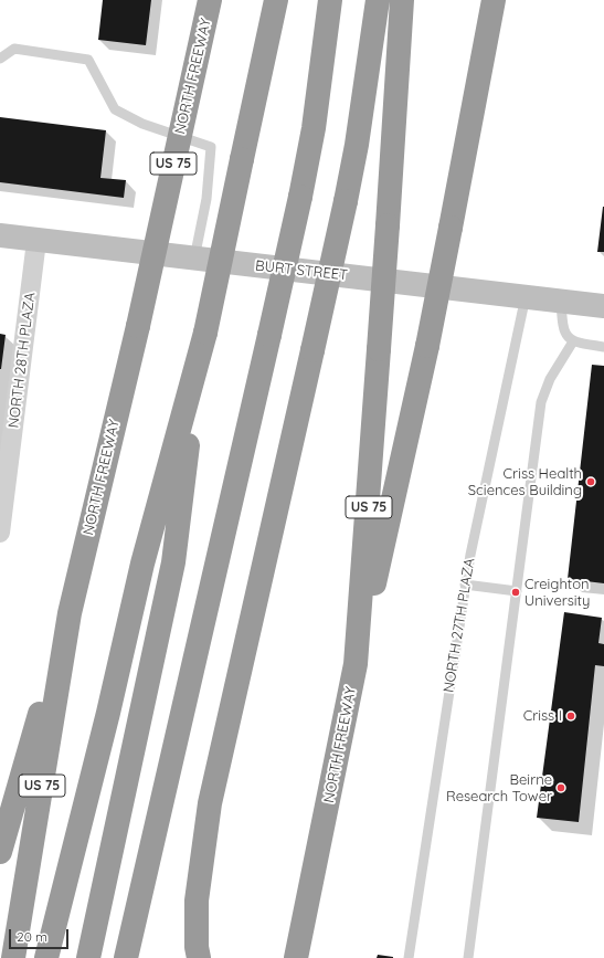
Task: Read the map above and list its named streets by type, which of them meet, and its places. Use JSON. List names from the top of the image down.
{
  "streets": {
    "highway": ["NORTH FREEWAY", "US 75"],
    "street": ["BURT STREET", "NORTH 28TH PLAZA"],
    "lane": ["NORTH 27TH PLAZA"]
  },
  "crossings": [
    ["BURT STREET", "NORTH 28TH PLAZA"],
    ["BURT STREET", "NORTH 27TH PLAZA"]
  ],
  "places": [
    "Criss Health Sciences Building",
    "Creighton University",
    "Criss I",
    "Beirne Research Tower"
  ],
  "scale_bar": "20 m"
}
